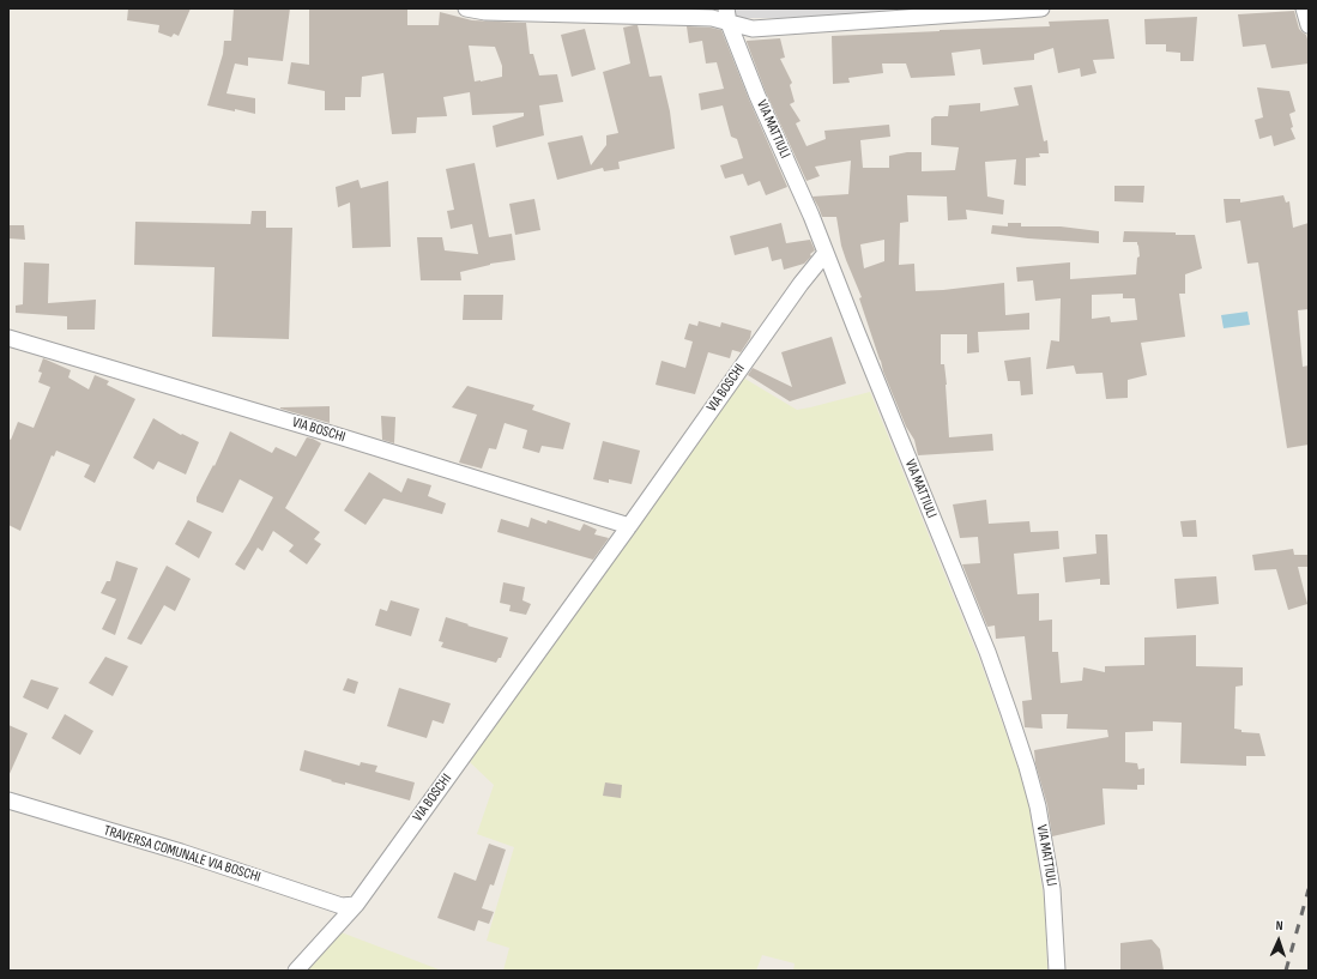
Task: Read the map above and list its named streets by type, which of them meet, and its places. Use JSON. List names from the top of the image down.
{
  "streets": {
    "street": ["VIA MATTIULI", "VIA BOSCHI", "TRAVERSA COMUNALE VIA BOSCHI"]
  },
  "crossings": [
    ["VIA MATTIULI", "VIA BOSCHI"],
    ["VIA BOSCHI", "TRAVERSA COMUNALE VIA BOSCHI"]
  ],
  "north": "top"
}
